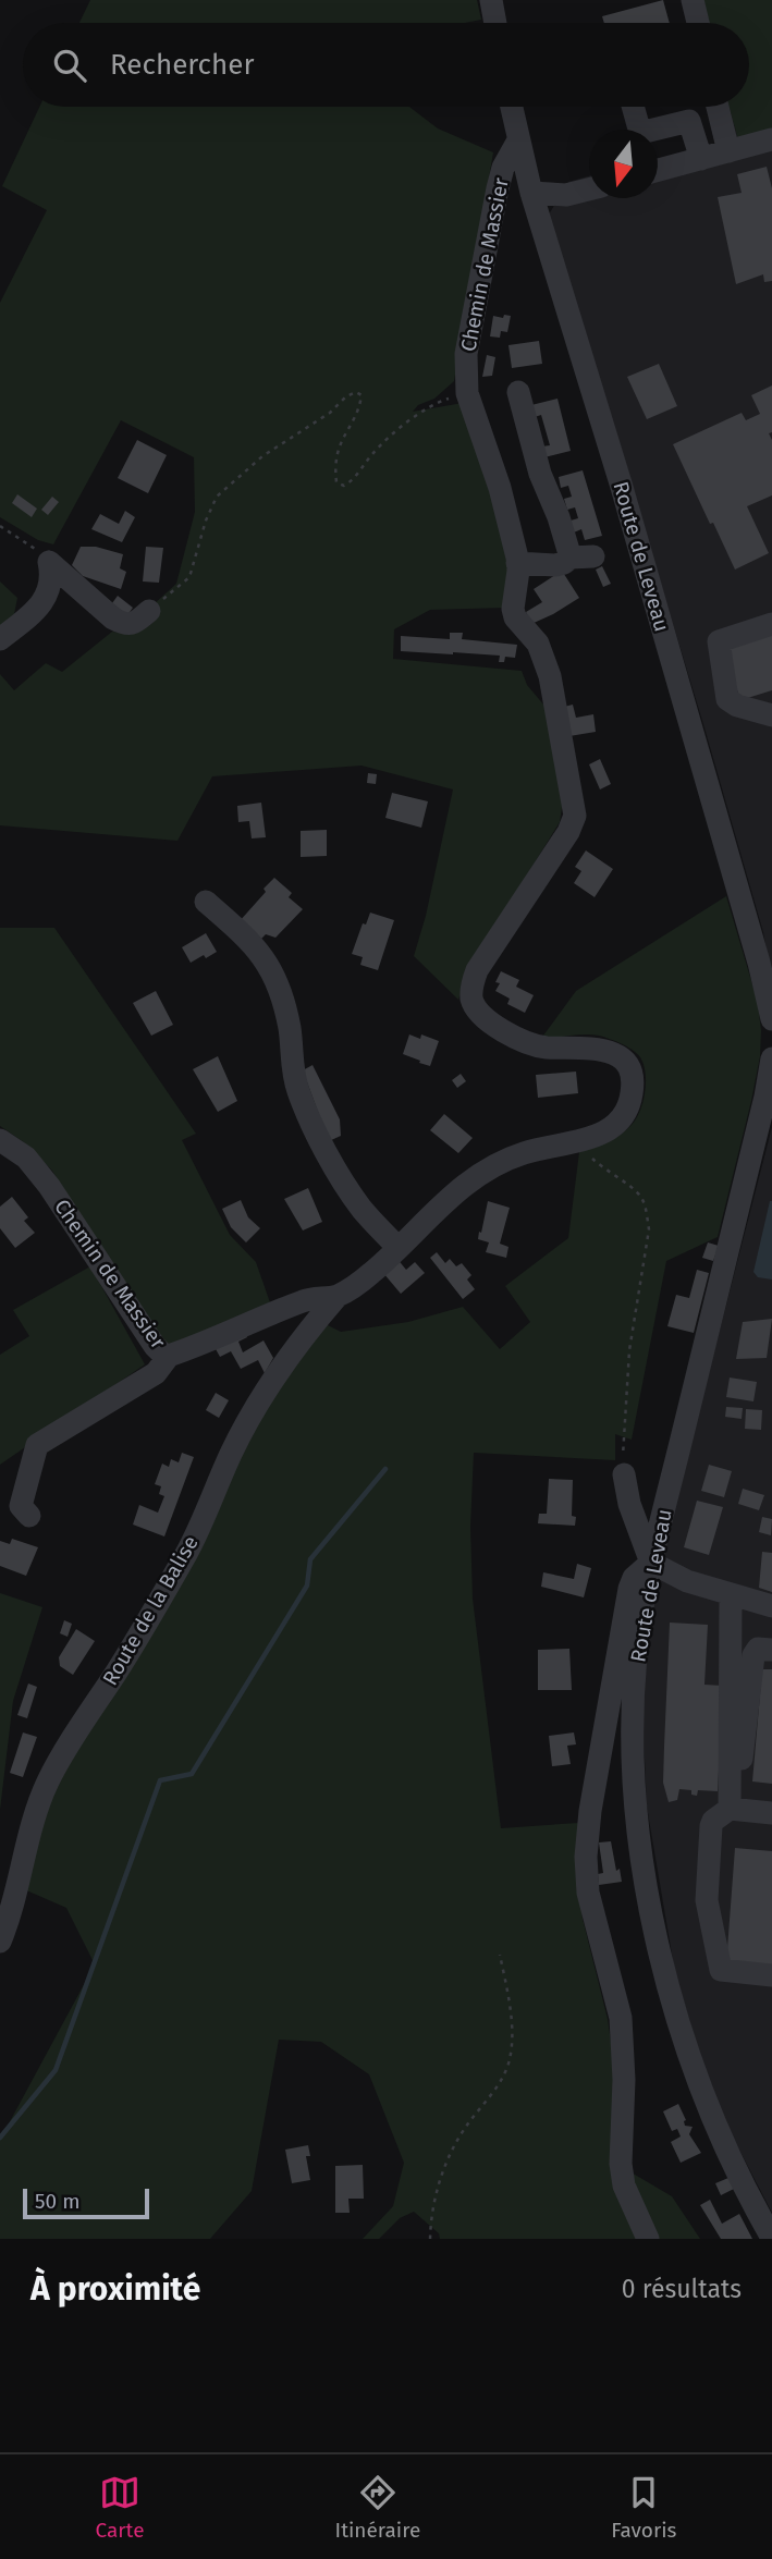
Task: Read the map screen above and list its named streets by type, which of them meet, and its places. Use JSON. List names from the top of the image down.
{
  "streets": {
    "street": ["Chemin de Massier", "Route de Leveau", "Route de la Balise"]
  },
  "crossings": [
    ["Chemin de Massier", "Route de Leveau"],
    ["Chemin de Massier", "Route de la Balise"]
  ],
  "scale_bar": "50 m",
  "north": "bottom",
  "page": {
    "search": "Rechercher",
    "scale": "50 m",
    "heading": ["À proximité", "0 résultats"],
    "nav": ["Carte", "Itinéraire", "Favoris"]
  }
}
